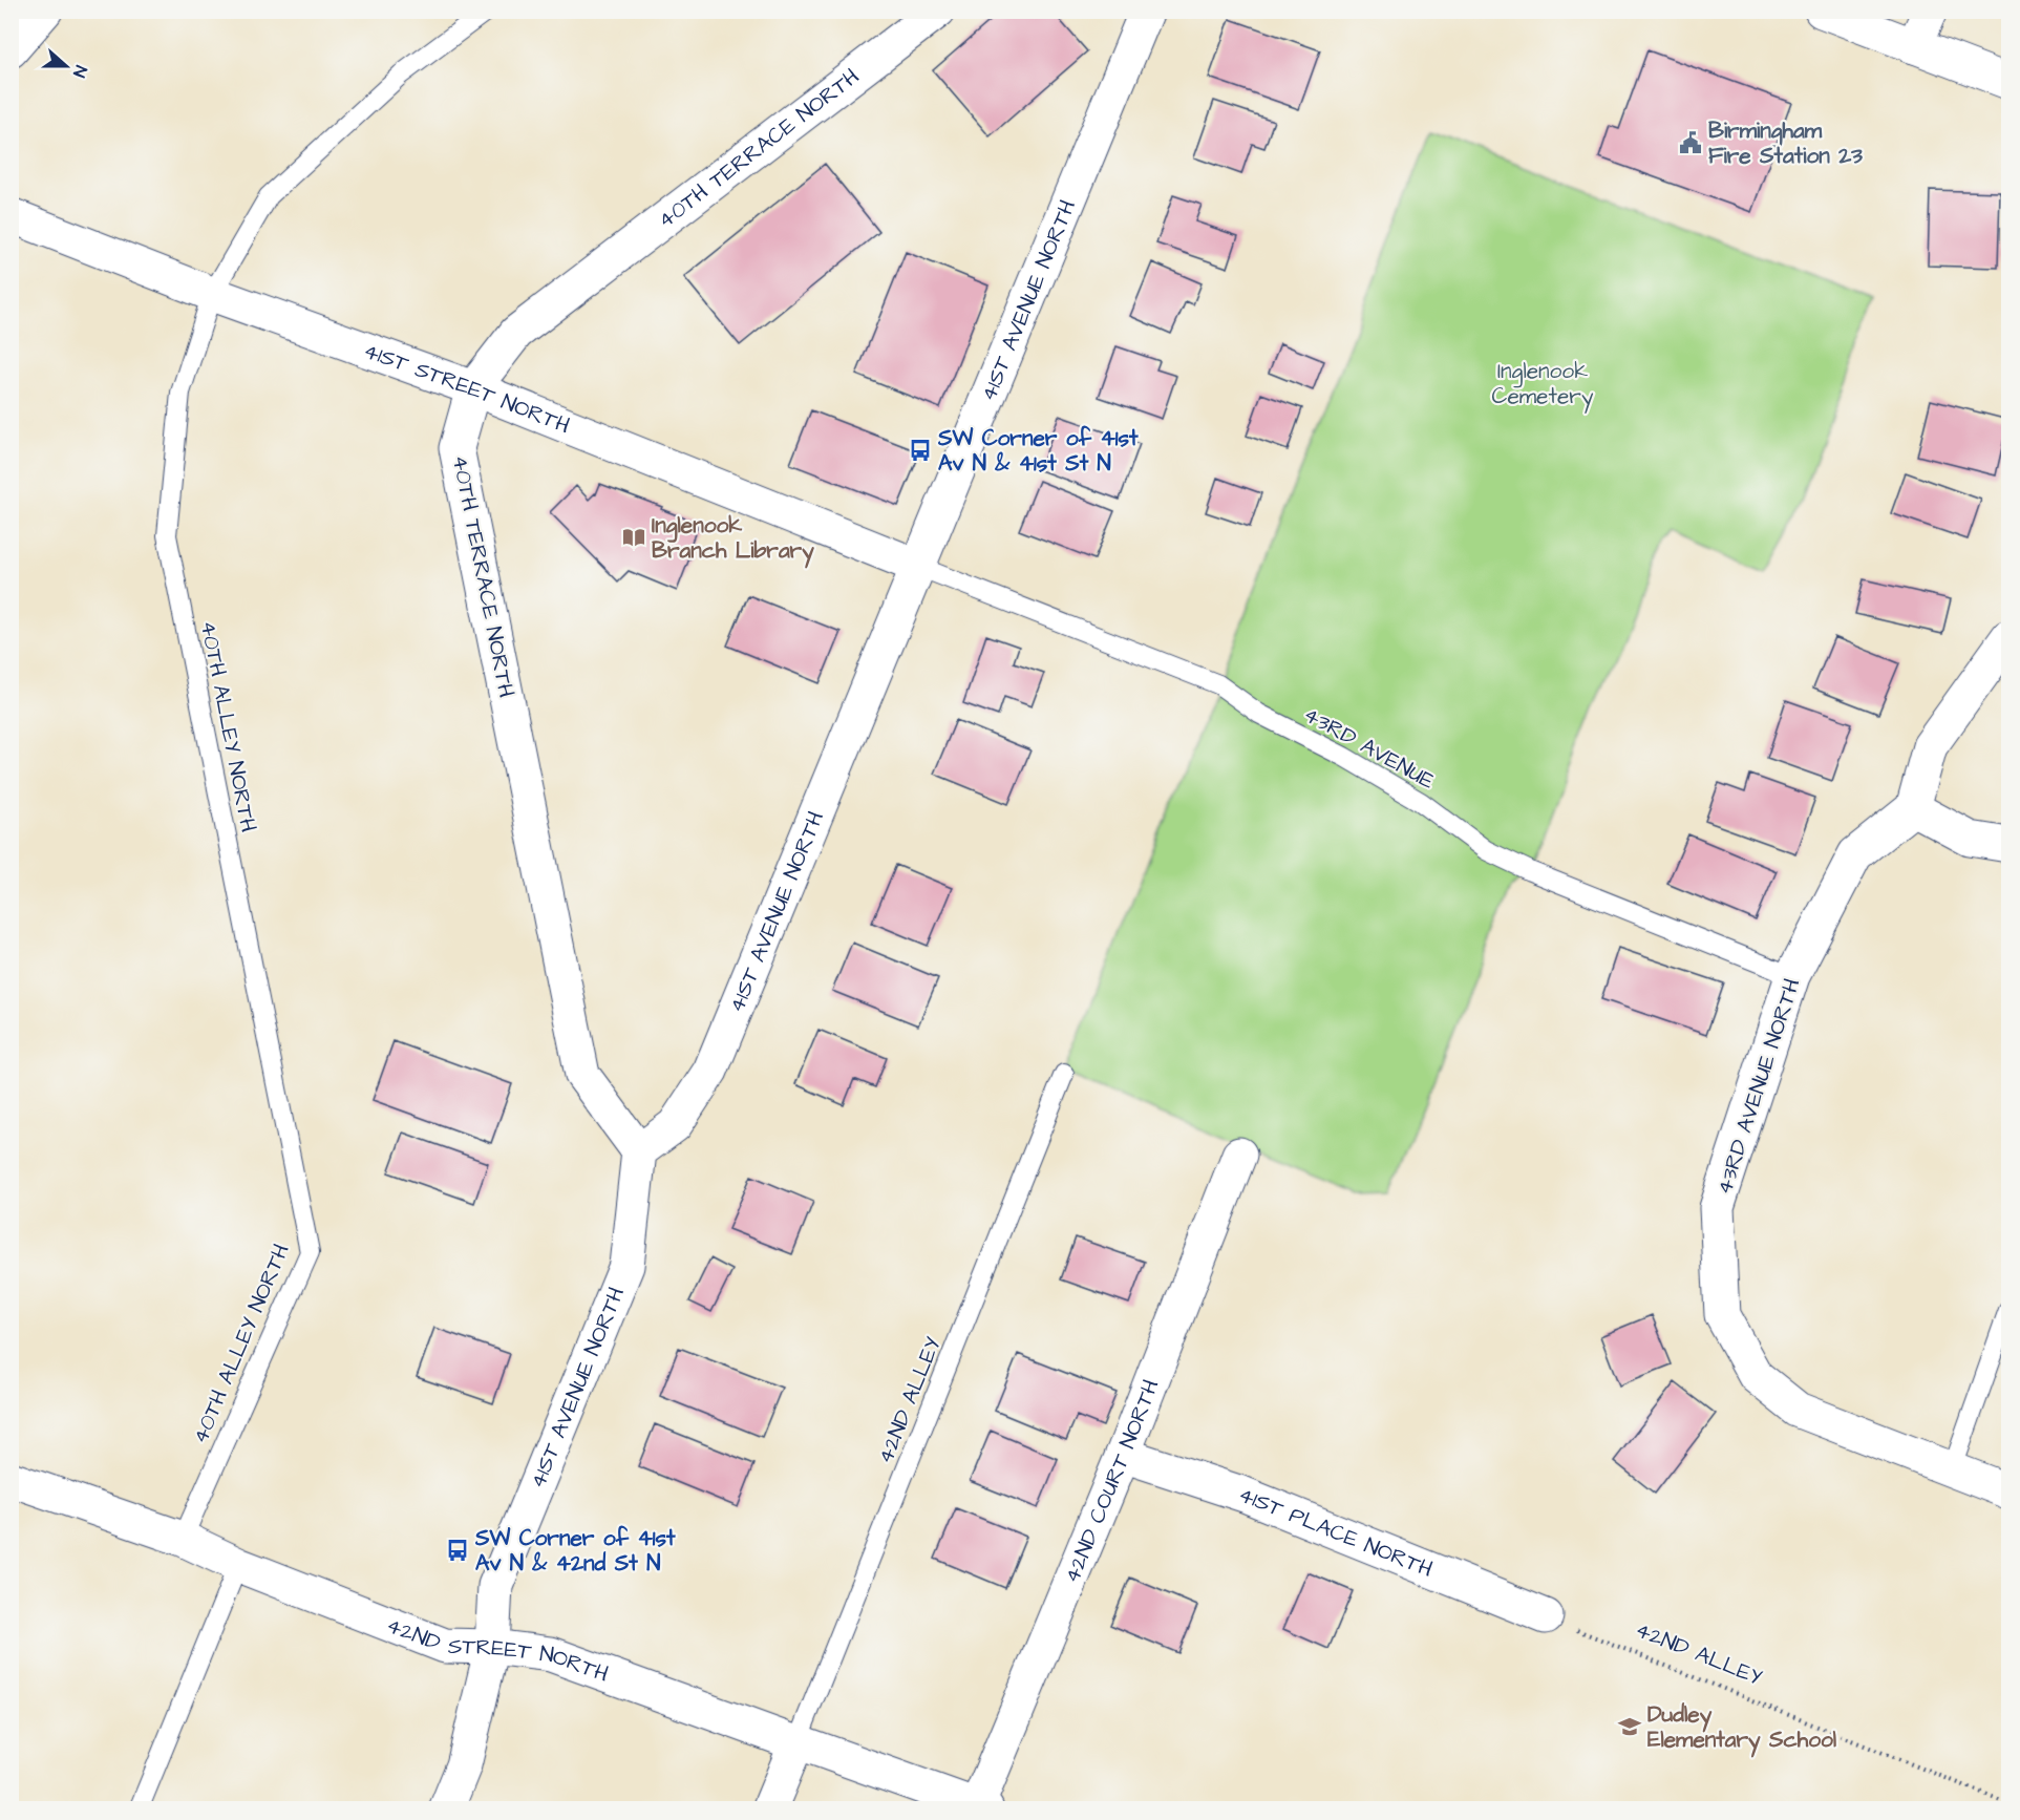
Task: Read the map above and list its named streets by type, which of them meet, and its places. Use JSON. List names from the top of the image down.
{
  "streets": {
    "street": [
      "40TH TERRACE NORTH",
      "41ST AVENUE NORTH",
      "41ST STREET NORTH",
      "43RD AVENUE NORTH",
      "42ND COURT NORTH",
      "41ST PLACE NORTH",
      "42ND STREET NORTH"
    ],
    "lane": ["40TH ALLEY NORTH", "43RD AVENUE", "42ND ALLEY"]
  },
  "crossings": [
    ["40TH TERRACE NORTH", "41ST AVENUE NORTH"],
    ["40TH TERRACE NORTH", "41ST STREET NORTH"],
    ["41ST AVENUE NORTH", "41ST STREET NORTH"],
    ["41ST AVENUE NORTH", "43RD AVENUE"],
    ["41ST AVENUE NORTH", "42ND STREET NORTH"],
    ["41ST STREET NORTH", "40TH ALLEY NORTH"],
    ["41ST STREET NORTH", "43RD AVENUE"],
    ["40TH ALLEY NORTH", "42ND STREET NORTH"],
    ["43RD AVENUE", "43RD AVENUE NORTH"],
    ["42ND ALLEY", "41ST PLACE NORTH"],
    ["42ND ALLEY", "42ND STREET NORTH"],
    ["42ND COURT NORTH", "41ST PLACE NORTH"],
    ["42ND COURT NORTH", "42ND STREET NORTH"]
  ],
  "parks": ["Inglenook Cemetery"],
  "places": {
    "public building": ["Birmingham Fire Station 23"],
    "bus stop": ["SW Corner of 41st Av N & 41st St N", "SW Corner of 41st Av N & 42nd St N"],
    "library": ["Inglenook Branch Library"],
    "school or university": ["Dudley Elementary School"]
  },
  "north": "right"
}
